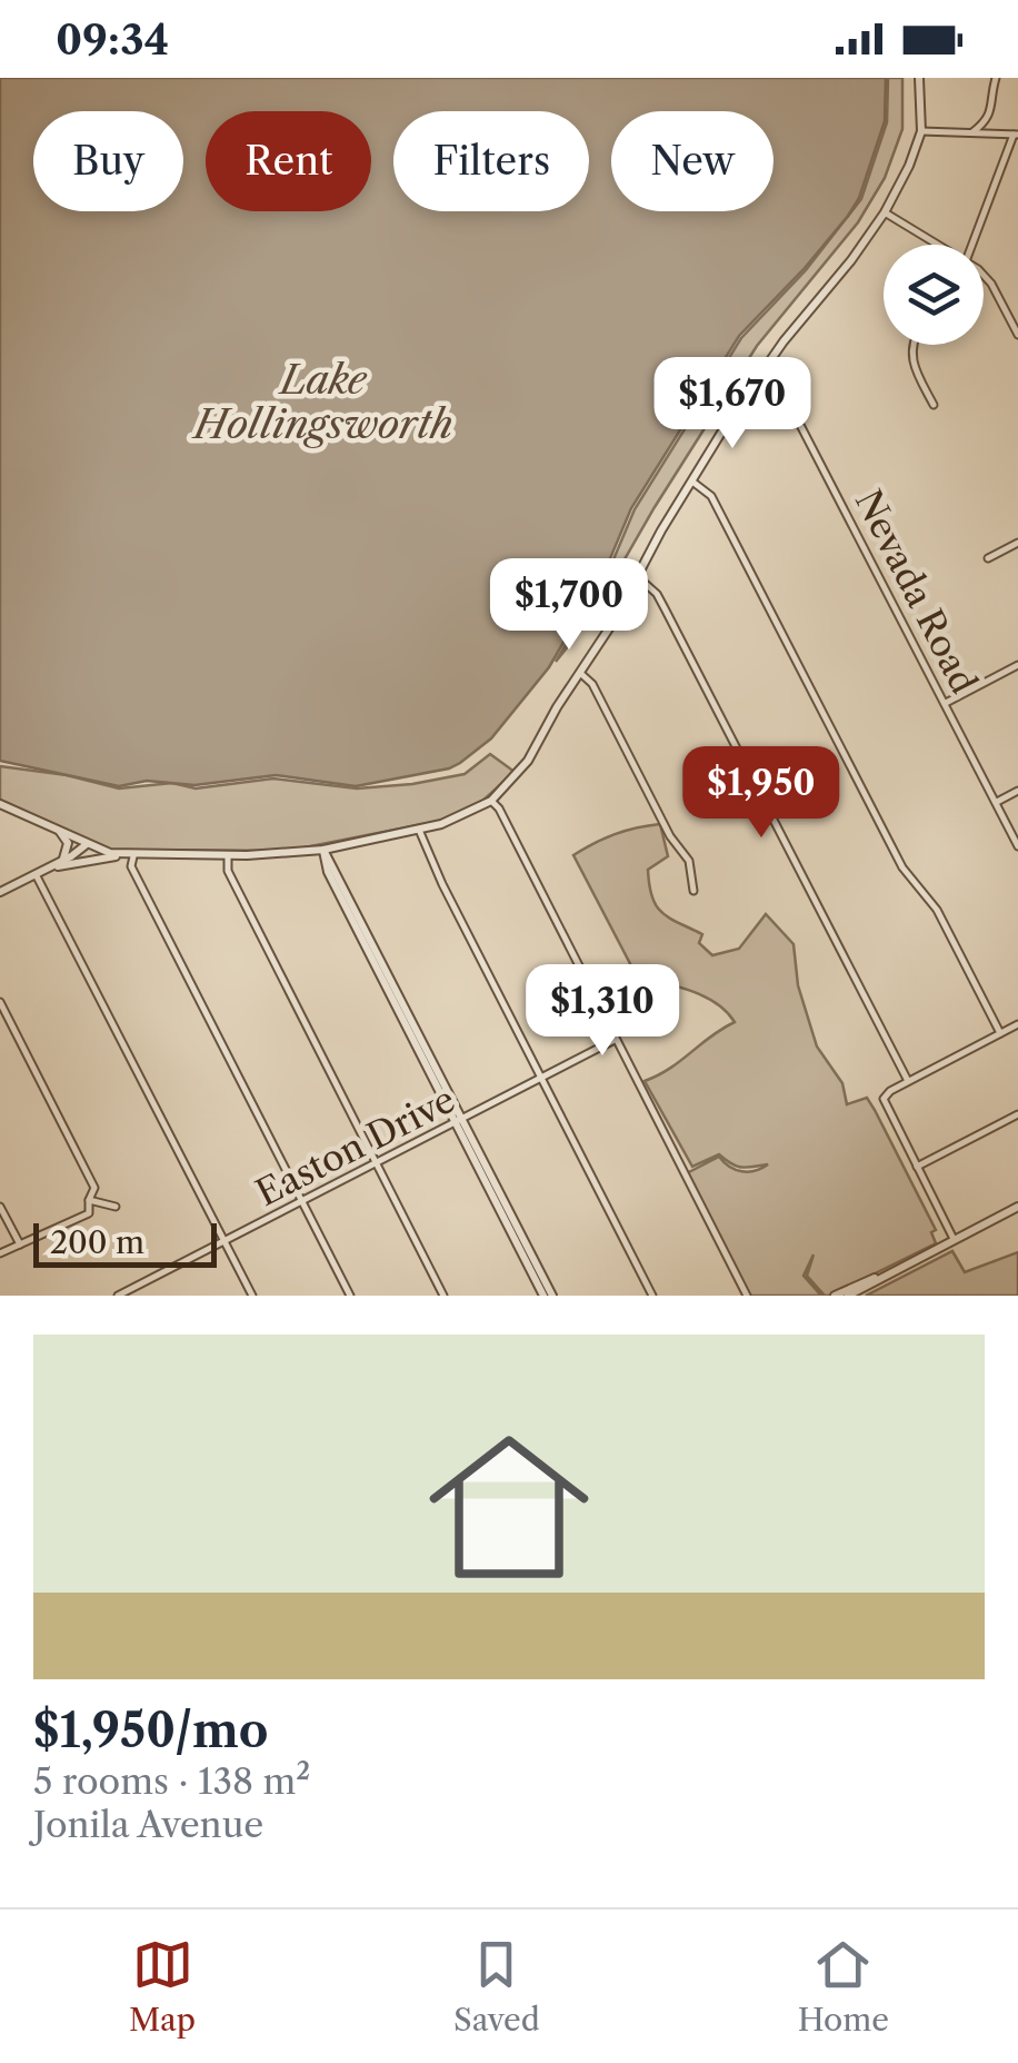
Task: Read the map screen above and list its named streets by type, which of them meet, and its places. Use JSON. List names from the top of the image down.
{
  "streets": {
    "street": ["Nevada Road", "Easton Drive"]
  },
  "water": ["Lake Hollingsworth"],
  "scale_bar": "200 m",
  "page": {
    "status": "09:34",
    "chip": [
      "Buy",
      "Rent",
      "Filters",
      "New"
    ],
    "price": [
      "$1,670",
      "$1,700",
      "$1,950",
      "$1,310"
    ],
    "scale": "200 m",
    "list": [
      {
        "name": "$1,950/mo",
        "note": "5 rooms · 138 m² · Jonila Avenue"
      }
    ],
    "tabs": ["Map", "Saved", "Home"]
  }
}
